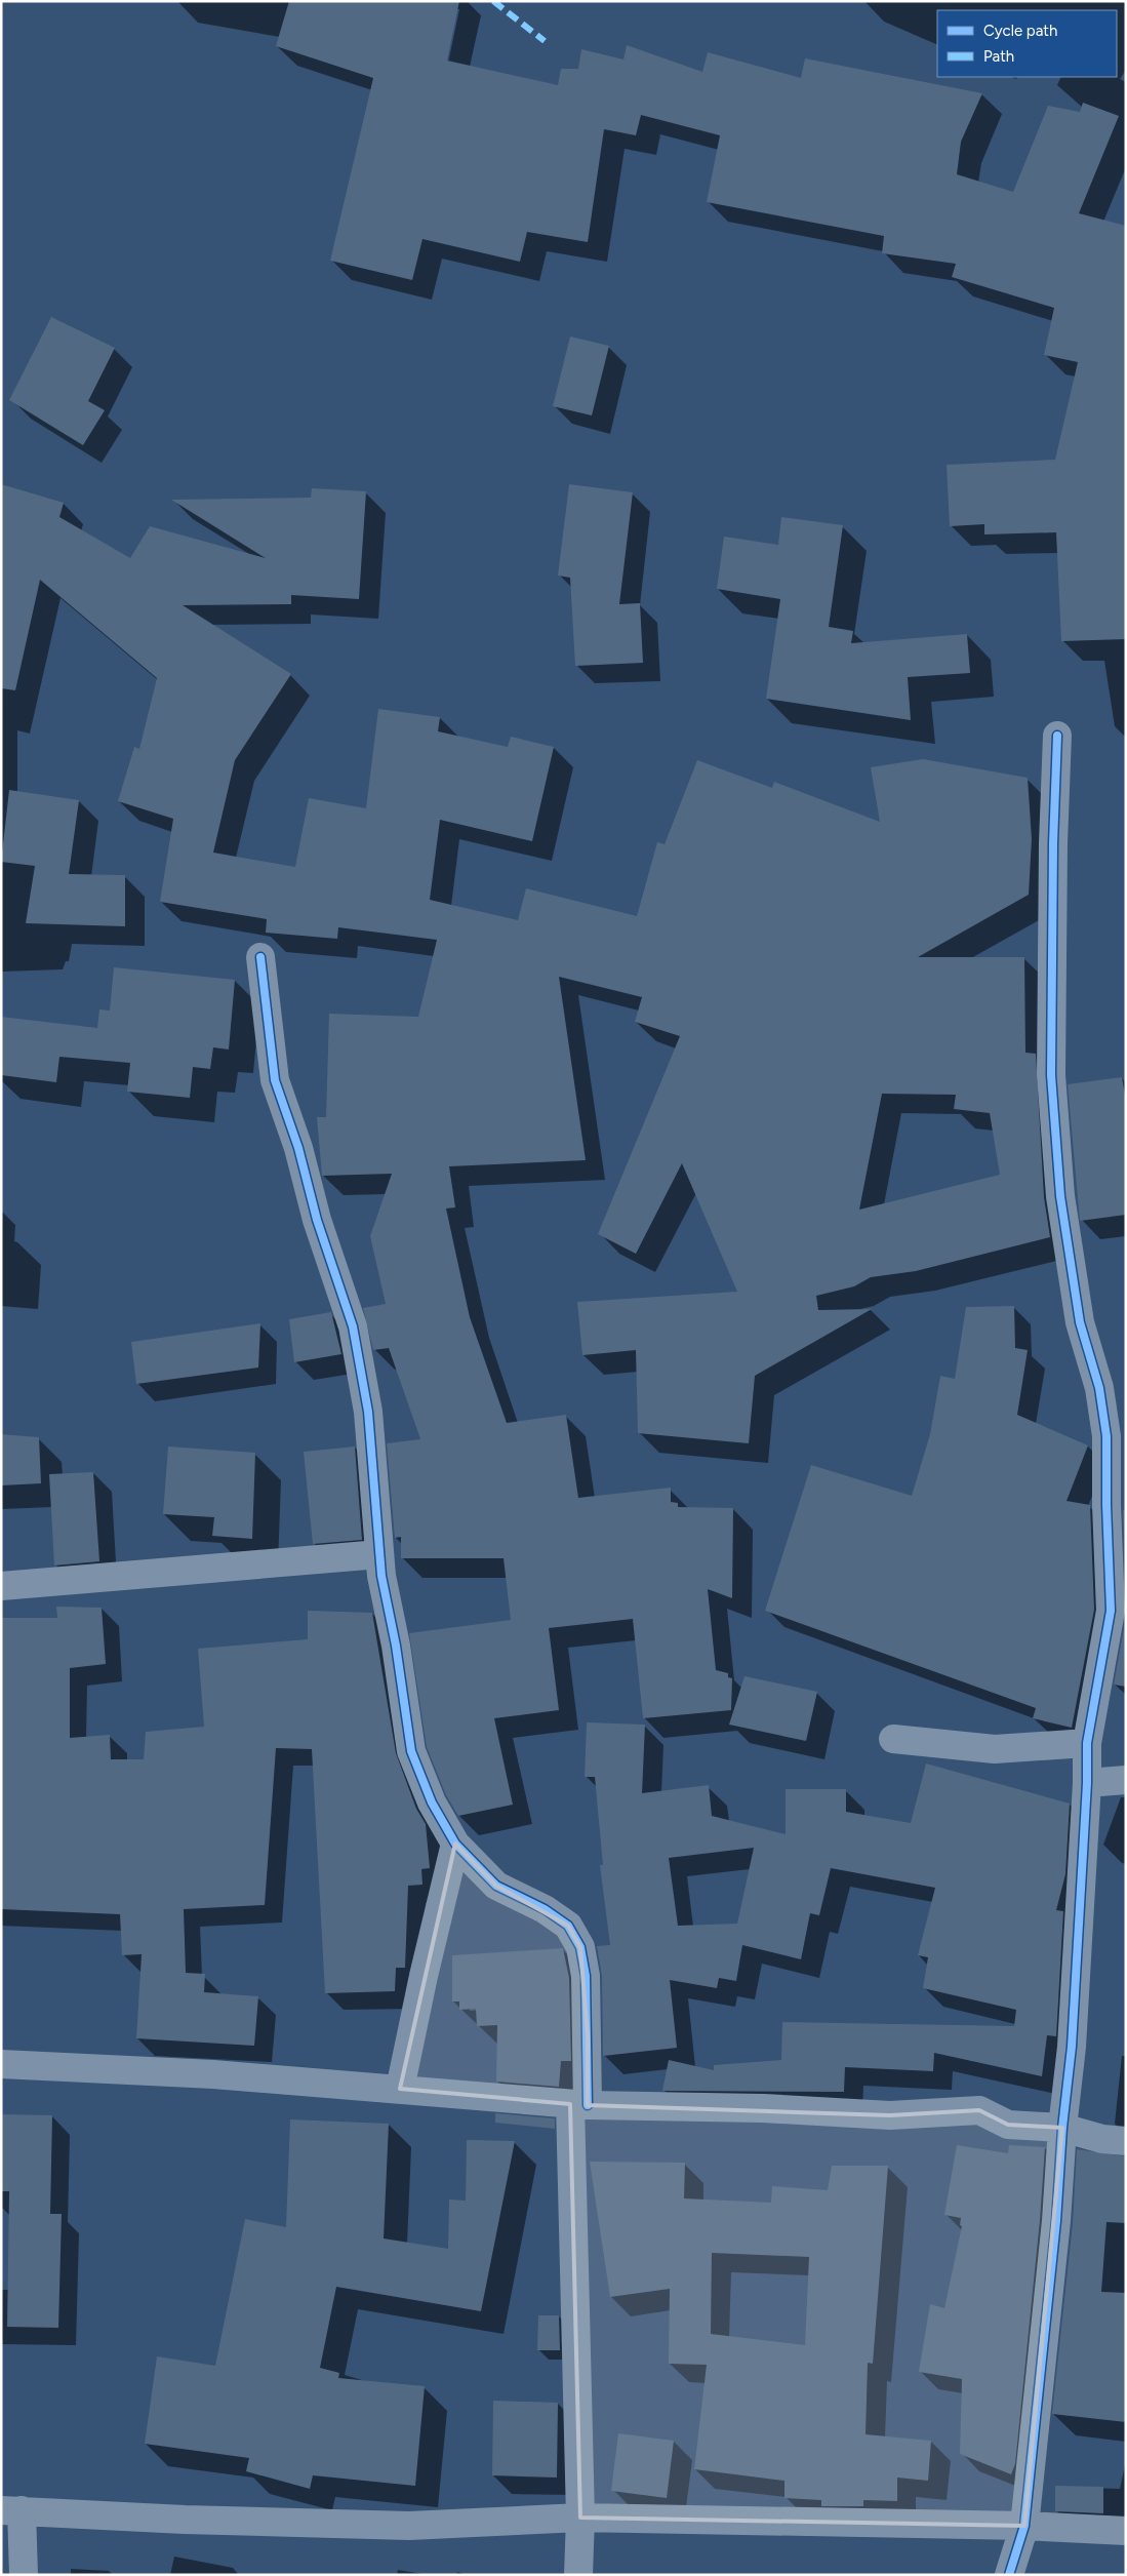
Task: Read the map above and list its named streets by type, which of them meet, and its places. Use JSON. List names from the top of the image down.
{
  "legend": ["Cycle path", "Path"]
}
